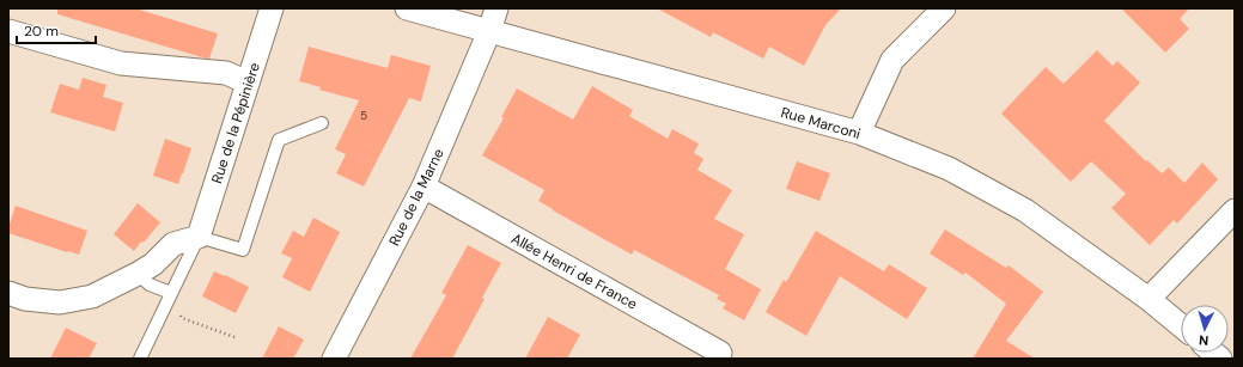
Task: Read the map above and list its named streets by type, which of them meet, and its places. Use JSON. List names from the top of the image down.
{
  "streets": {
    "street": [
      "Rue de la Pépinière",
      "Rue Marconi",
      "Rue de la Marne",
      "Allée Henri de France"
    ]
  },
  "crossings": [
    ["Rue Marconi", "Rue de la Marne"],
    ["Rue de la Marne", "Allée Henri de France"]
  ],
  "house_numbers": ["5"],
  "scale_bar": "20 m",
  "north": "bottom"
}
